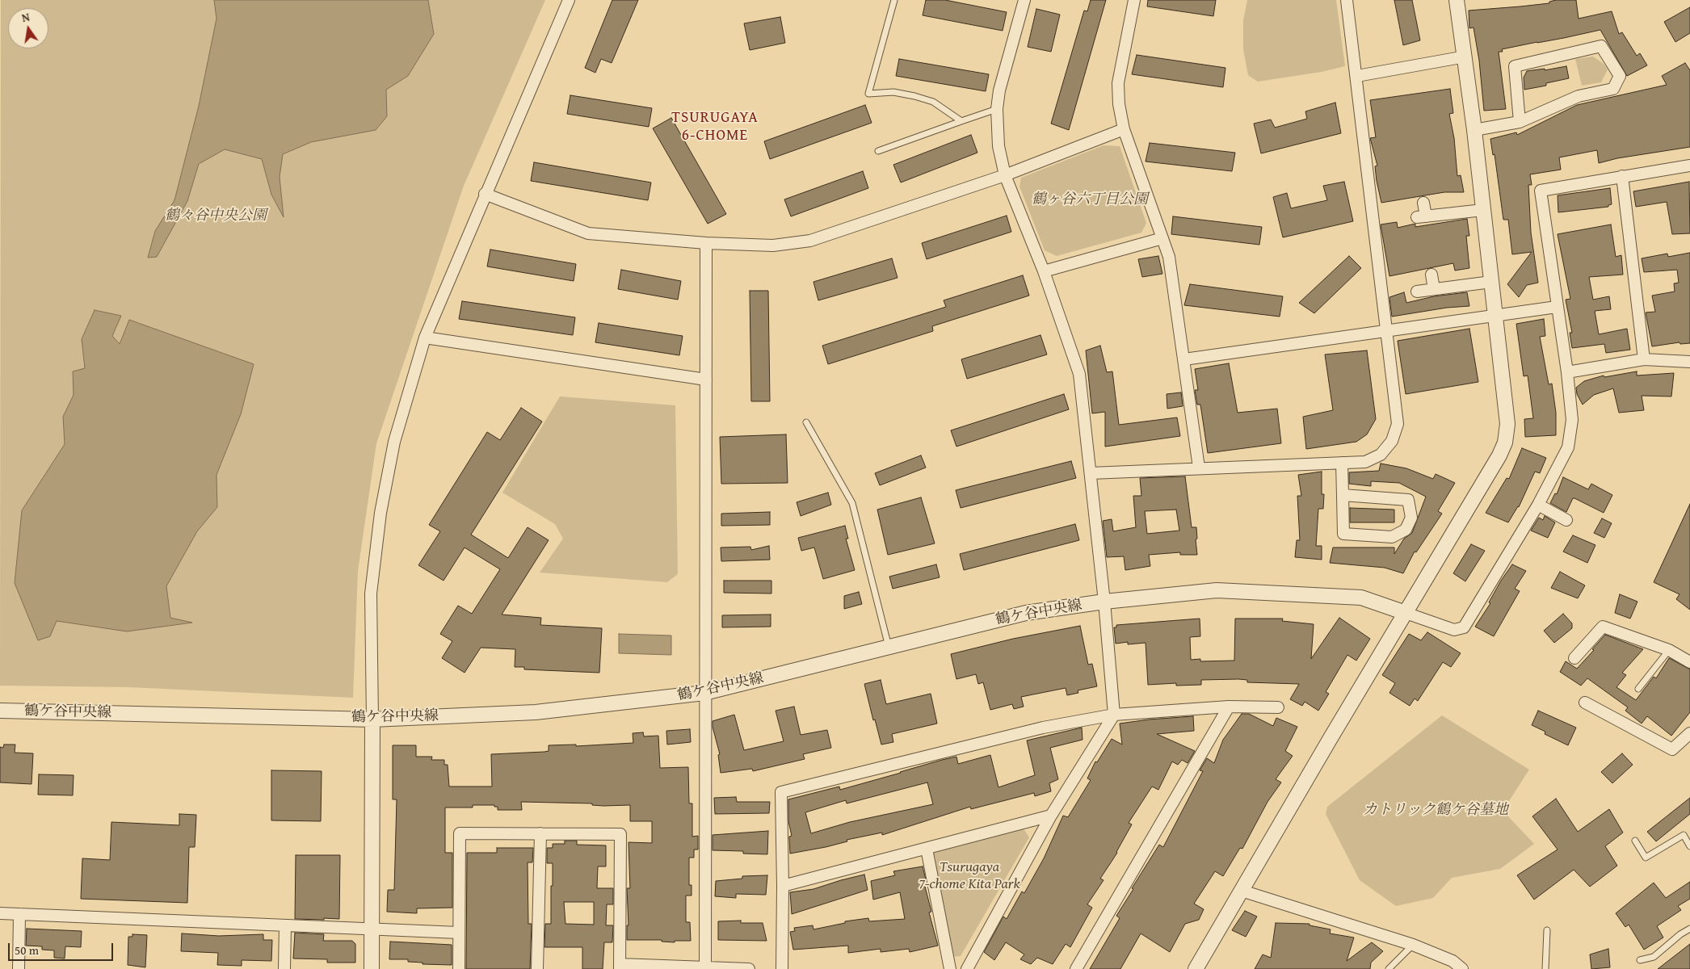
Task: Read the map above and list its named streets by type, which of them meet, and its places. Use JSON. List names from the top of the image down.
{
  "streets": {
    "street": ["鶴ケ谷中央線"]
  },
  "districts": ["TSURUGAYA 6-CHOME"],
  "parks": [
    "鶴ヶ谷六丁目公園",
    "鶴々谷中央公園",
    "カトリック鶴ケ谷墓地",
    "Tsurugaya 7-chome Kita Park"
  ],
  "scale_bar": "50 m",
  "north": "top"
}
